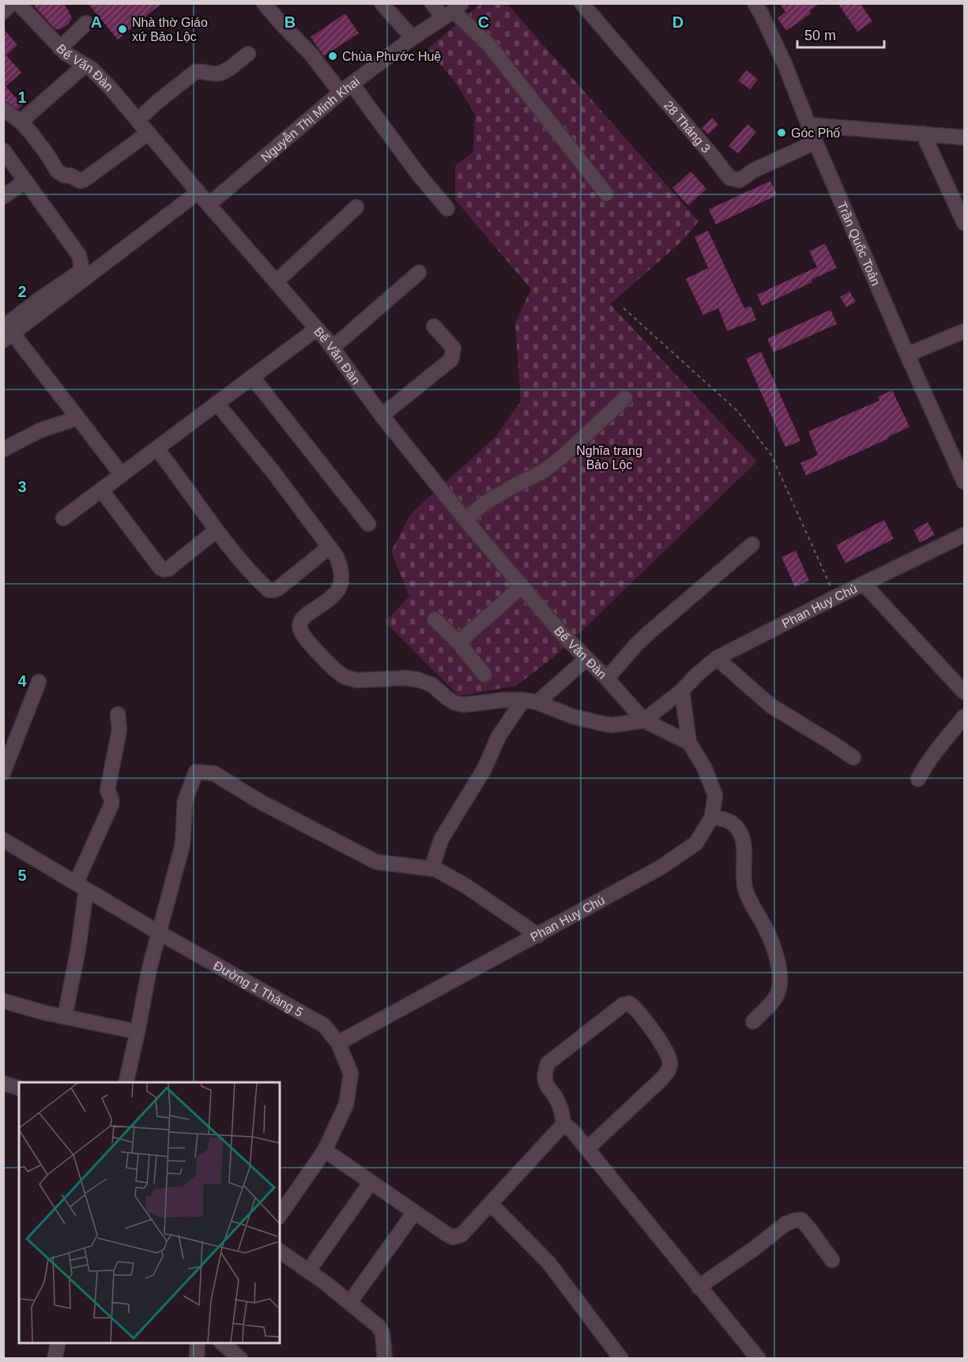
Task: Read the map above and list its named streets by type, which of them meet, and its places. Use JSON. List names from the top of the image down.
{
  "streets": {
    "street": [
      "Bế Văn Đàn",
      "Nguyễn Thị Minh Khai",
      "28 Tháng 3",
      "Trần Quốc Toản",
      "Phan Huy Chú",
      "Đường 1 Tháng 5"
    ]
  },
  "crossings": [
    ["Bế Văn Đàn", "Nguyễn Thị Minh Khai"],
    ["Bế Văn Đàn", "Phan Huy Chú"],
    ["28 Tháng 3", "Trần Quốc Toản"],
    ["Phan Huy Chú", "Đường 1 Tháng 5"]
  ],
  "parks": ["Nghĩa trang Bảo Lộc"],
  "places": ["Nhà thờ Giáo xứ Bảo Lộc", "Chùa Phước Huệ", "Góc Phố"],
  "scale_bar": "50 m",
  "grid": {
    "columns": [
      "A",
      "B",
      "C",
      "D"
    ],
    "rows": [
      "1",
      "2",
      "3",
      "4",
      "5"
    ]
  }
}
